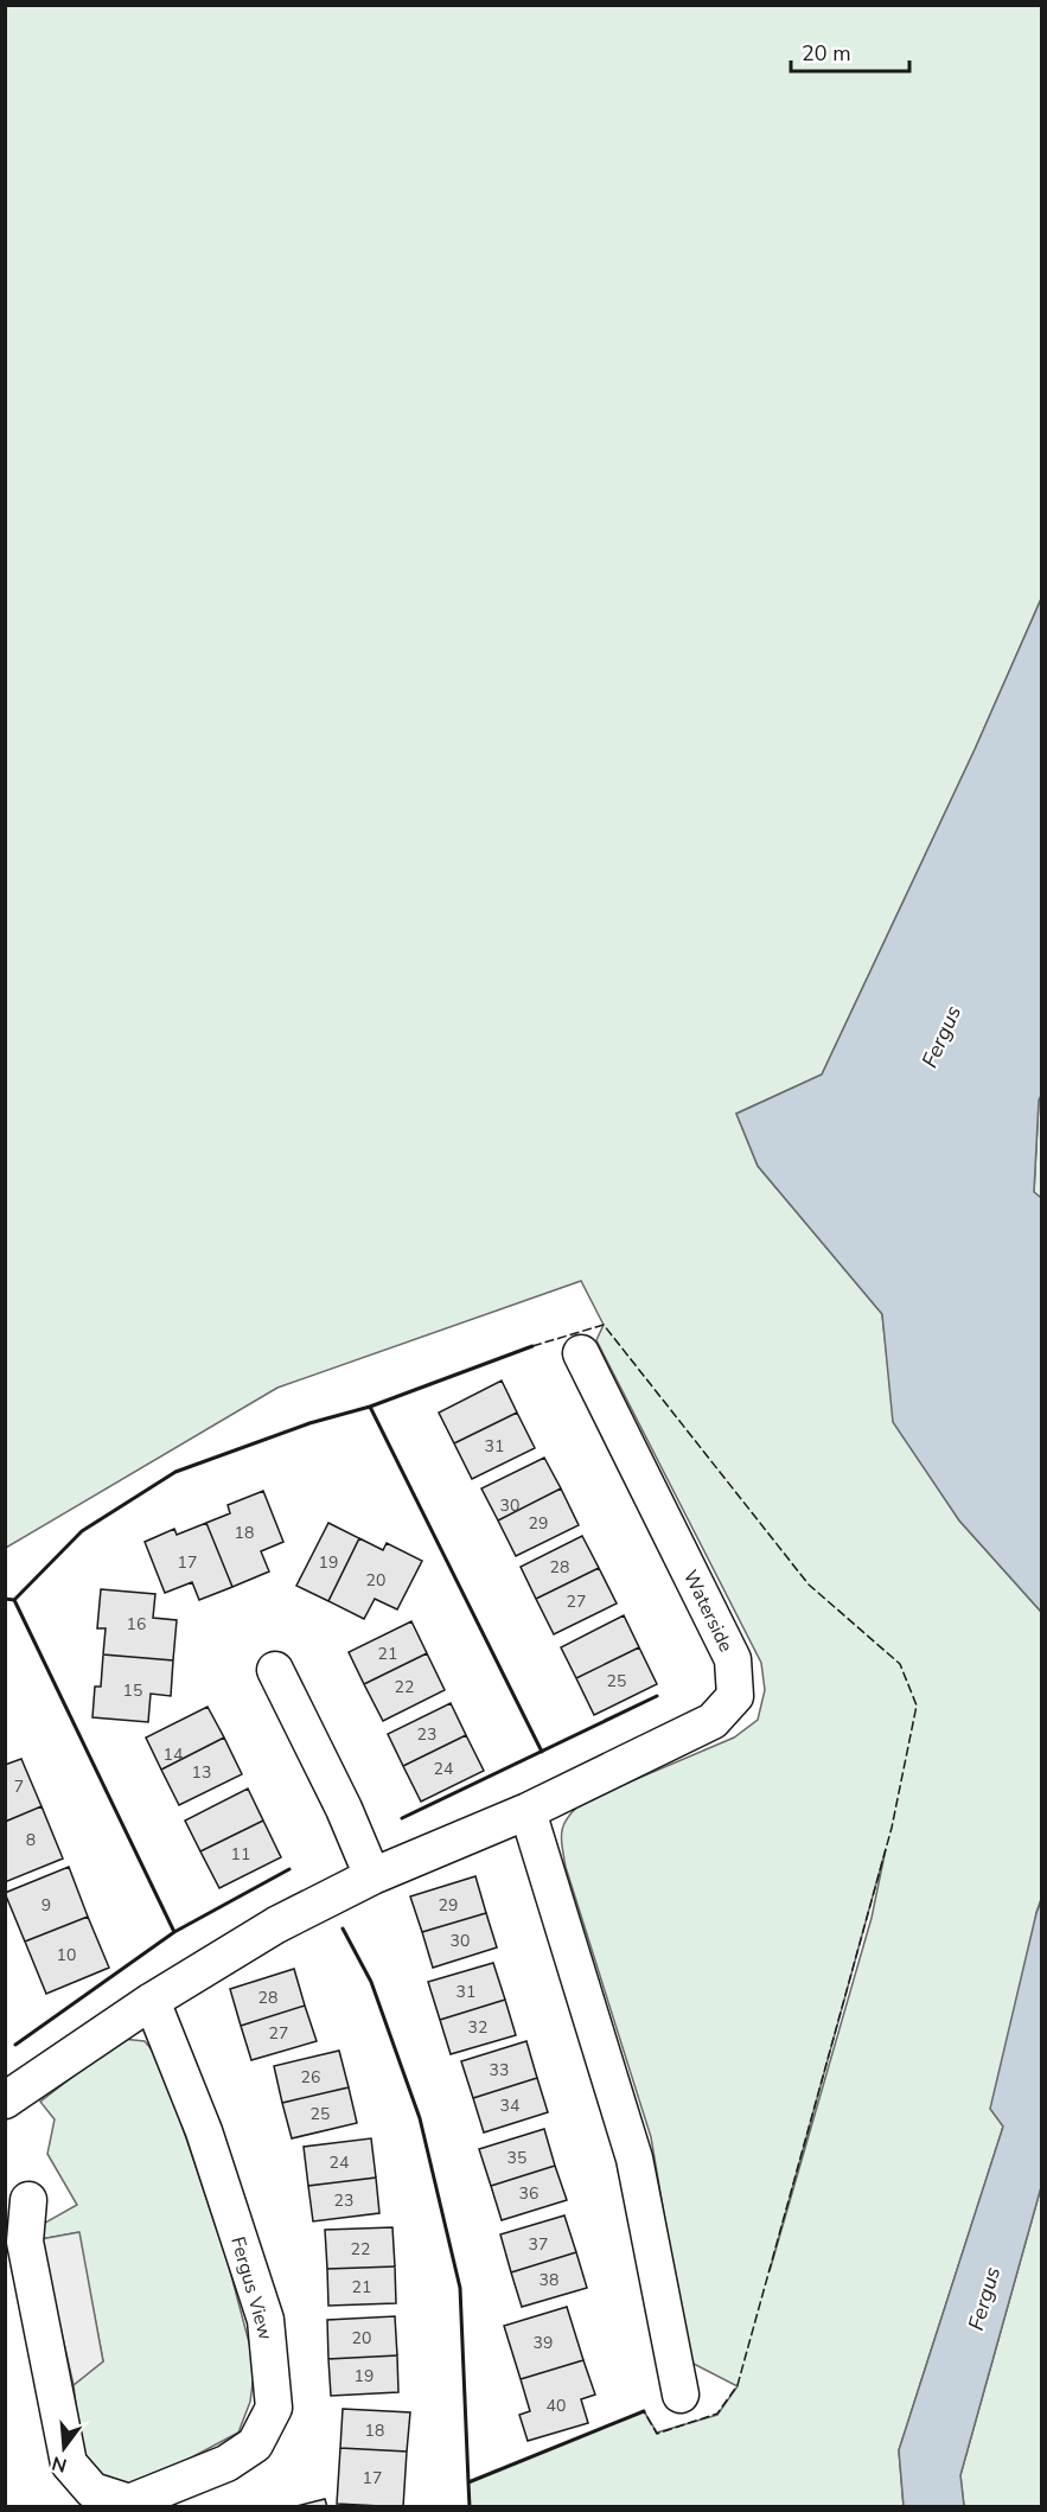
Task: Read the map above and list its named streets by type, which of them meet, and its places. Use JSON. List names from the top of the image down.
{
  "streets": {
    "street": ["Waterside", "Fergus View"]
  },
  "crossings": [
    ["Waterside", "Fergus View"]
  ],
  "water": ["Fergus"],
  "house_numbers": [
    "31",
    "30",
    "29",
    "18",
    "17",
    "19",
    "28",
    "20",
    "27",
    "16",
    "21",
    "25",
    "22",
    "15",
    "23",
    "14",
    "24",
    "13",
    "7",
    "8",
    "11",
    "9",
    "29",
    "30",
    "10",
    "31",
    "28",
    "32",
    "27",
    "33",
    "26",
    "34",
    "25",
    "35",
    "24",
    "36",
    "23",
    "37",
    "22",
    "38",
    "21",
    "20",
    "39",
    "19",
    "40",
    "18",
    "17"
  ],
  "scale_bar": "20 m",
  "north": "bottom"
}
